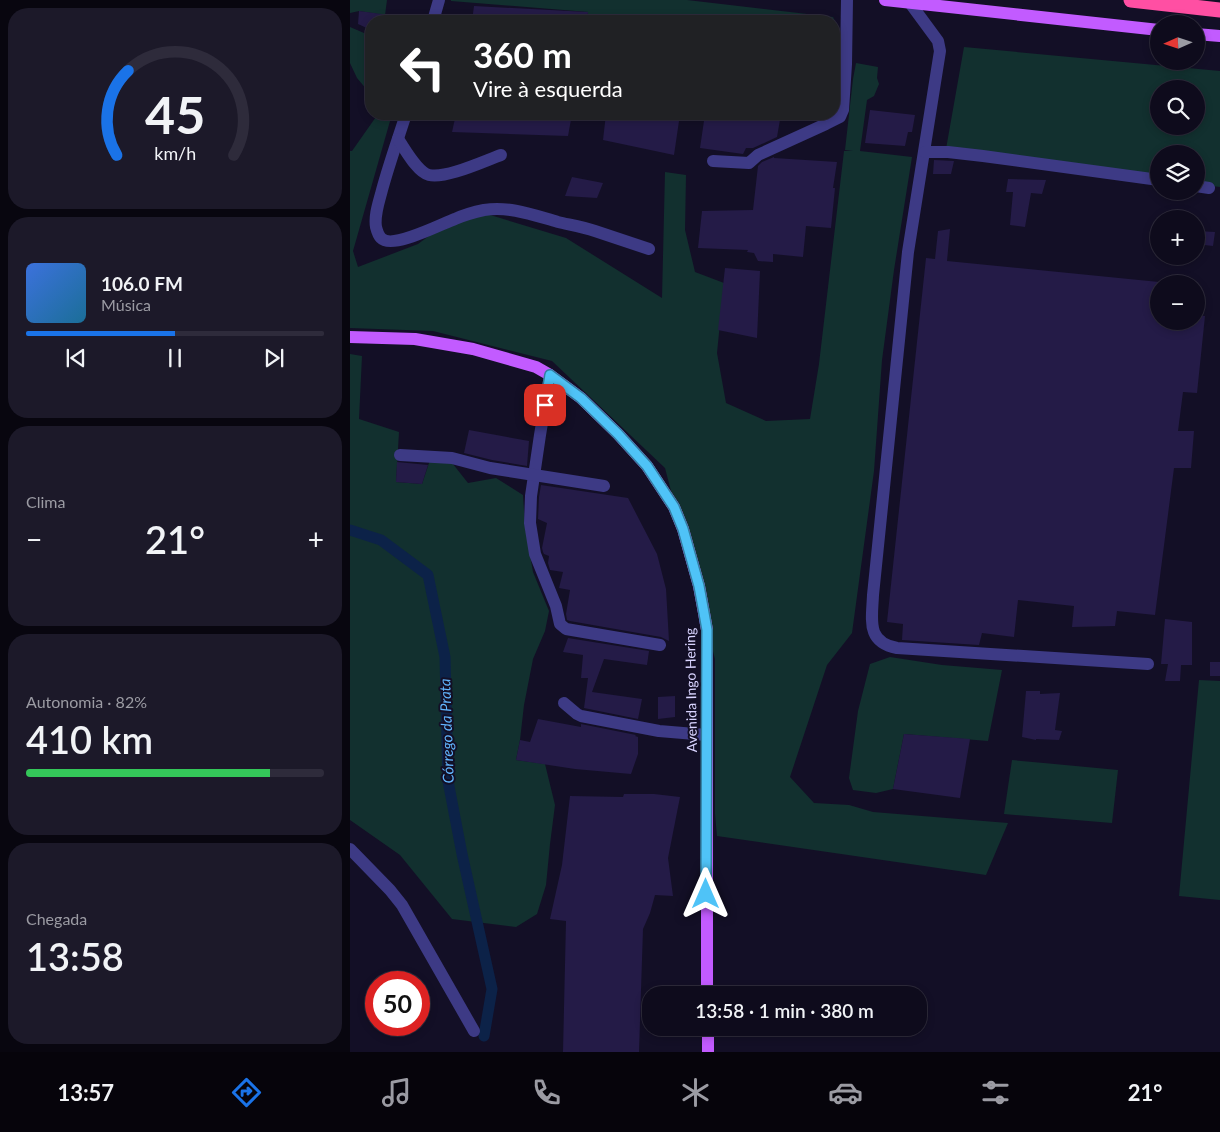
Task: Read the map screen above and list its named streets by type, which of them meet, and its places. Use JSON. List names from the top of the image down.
{
  "streets": {
    "main road": ["Avenida Ingo Hering"]
  },
  "water": ["Córrego da Prata"],
  "north": "left",
  "page": {
    "map_buttons": ["+", "−"],
    "turn": ["360 m", "Vire à esquerda"],
    "song": ["106.0 FM", "Música"],
    "tile": [
      "Clima",
      ["Autonomia · 82%", "410 km"],
      ["Chegada", "13:58"]
    ],
    "heat": ["−", "21°", "+"],
    "limit": "50",
    "trip": "13:58 · 1 min · 380 m",
    "tabs": ["13:57", "21°"],
    "gauge": ["45", "km/h"]
  }
}
